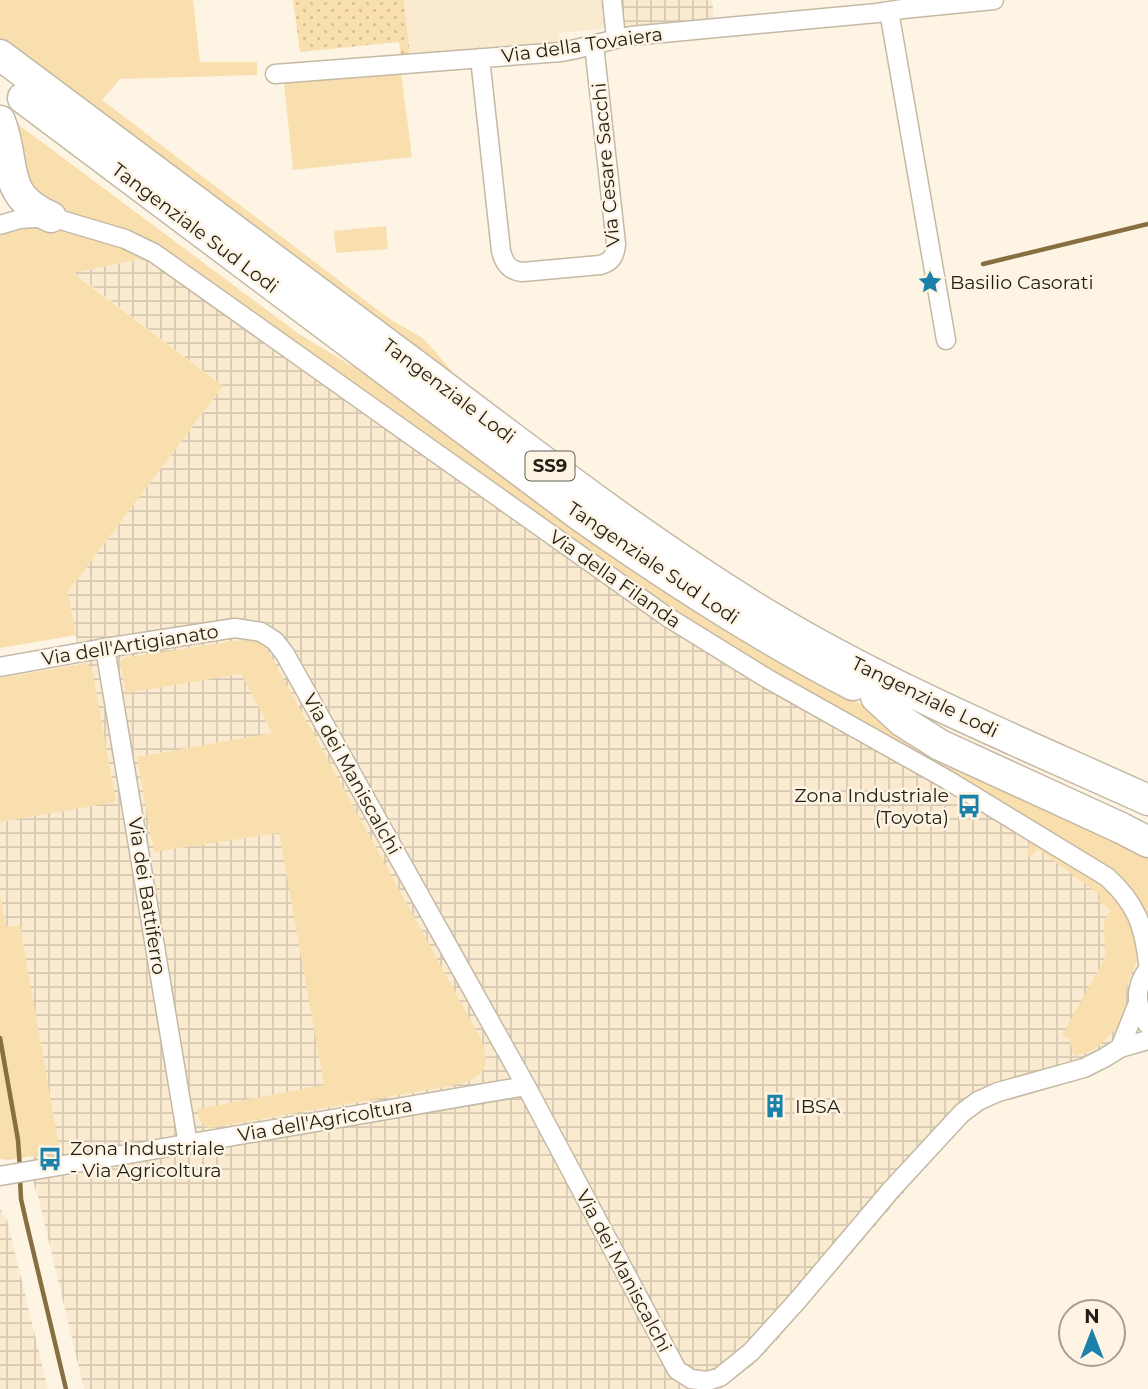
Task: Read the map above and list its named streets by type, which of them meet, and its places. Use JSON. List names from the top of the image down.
{
  "streets": {
    "main road": ["Tangenziale Sud Lodi", "Tangenziale Lodi", "SS9"],
    "street": [
      "Via della Tovaiera",
      "Via Cesare Sacchi",
      "Via della Filanda",
      "Via dell'Artigianato",
      "Via dei Maniscalchi",
      "Via dei Battiferro",
      "Via dell'Agricoltura"
    ]
  },
  "crossings": [
    ["Via della Tovaiera", "Via Cesare Sacchi"],
    ["Via dell'Artigianato", "Via dei Maniscalchi"],
    ["Via dell'Artigianato", "Via dei Battiferro"],
    ["Via dei Maniscalchi", "Via dell'Agricoltura"],
    ["Via dei Battiferro", "Via dell'Agricoltura"]
  ],
  "places": {
    "place": ["Basilio Casorati"],
    "bus stop": ["Zona Industriale (Toyota)", "Zona Industriale - Via Agricoltura"],
    "building": ["IBSA"]
  },
  "north": "top"
}
